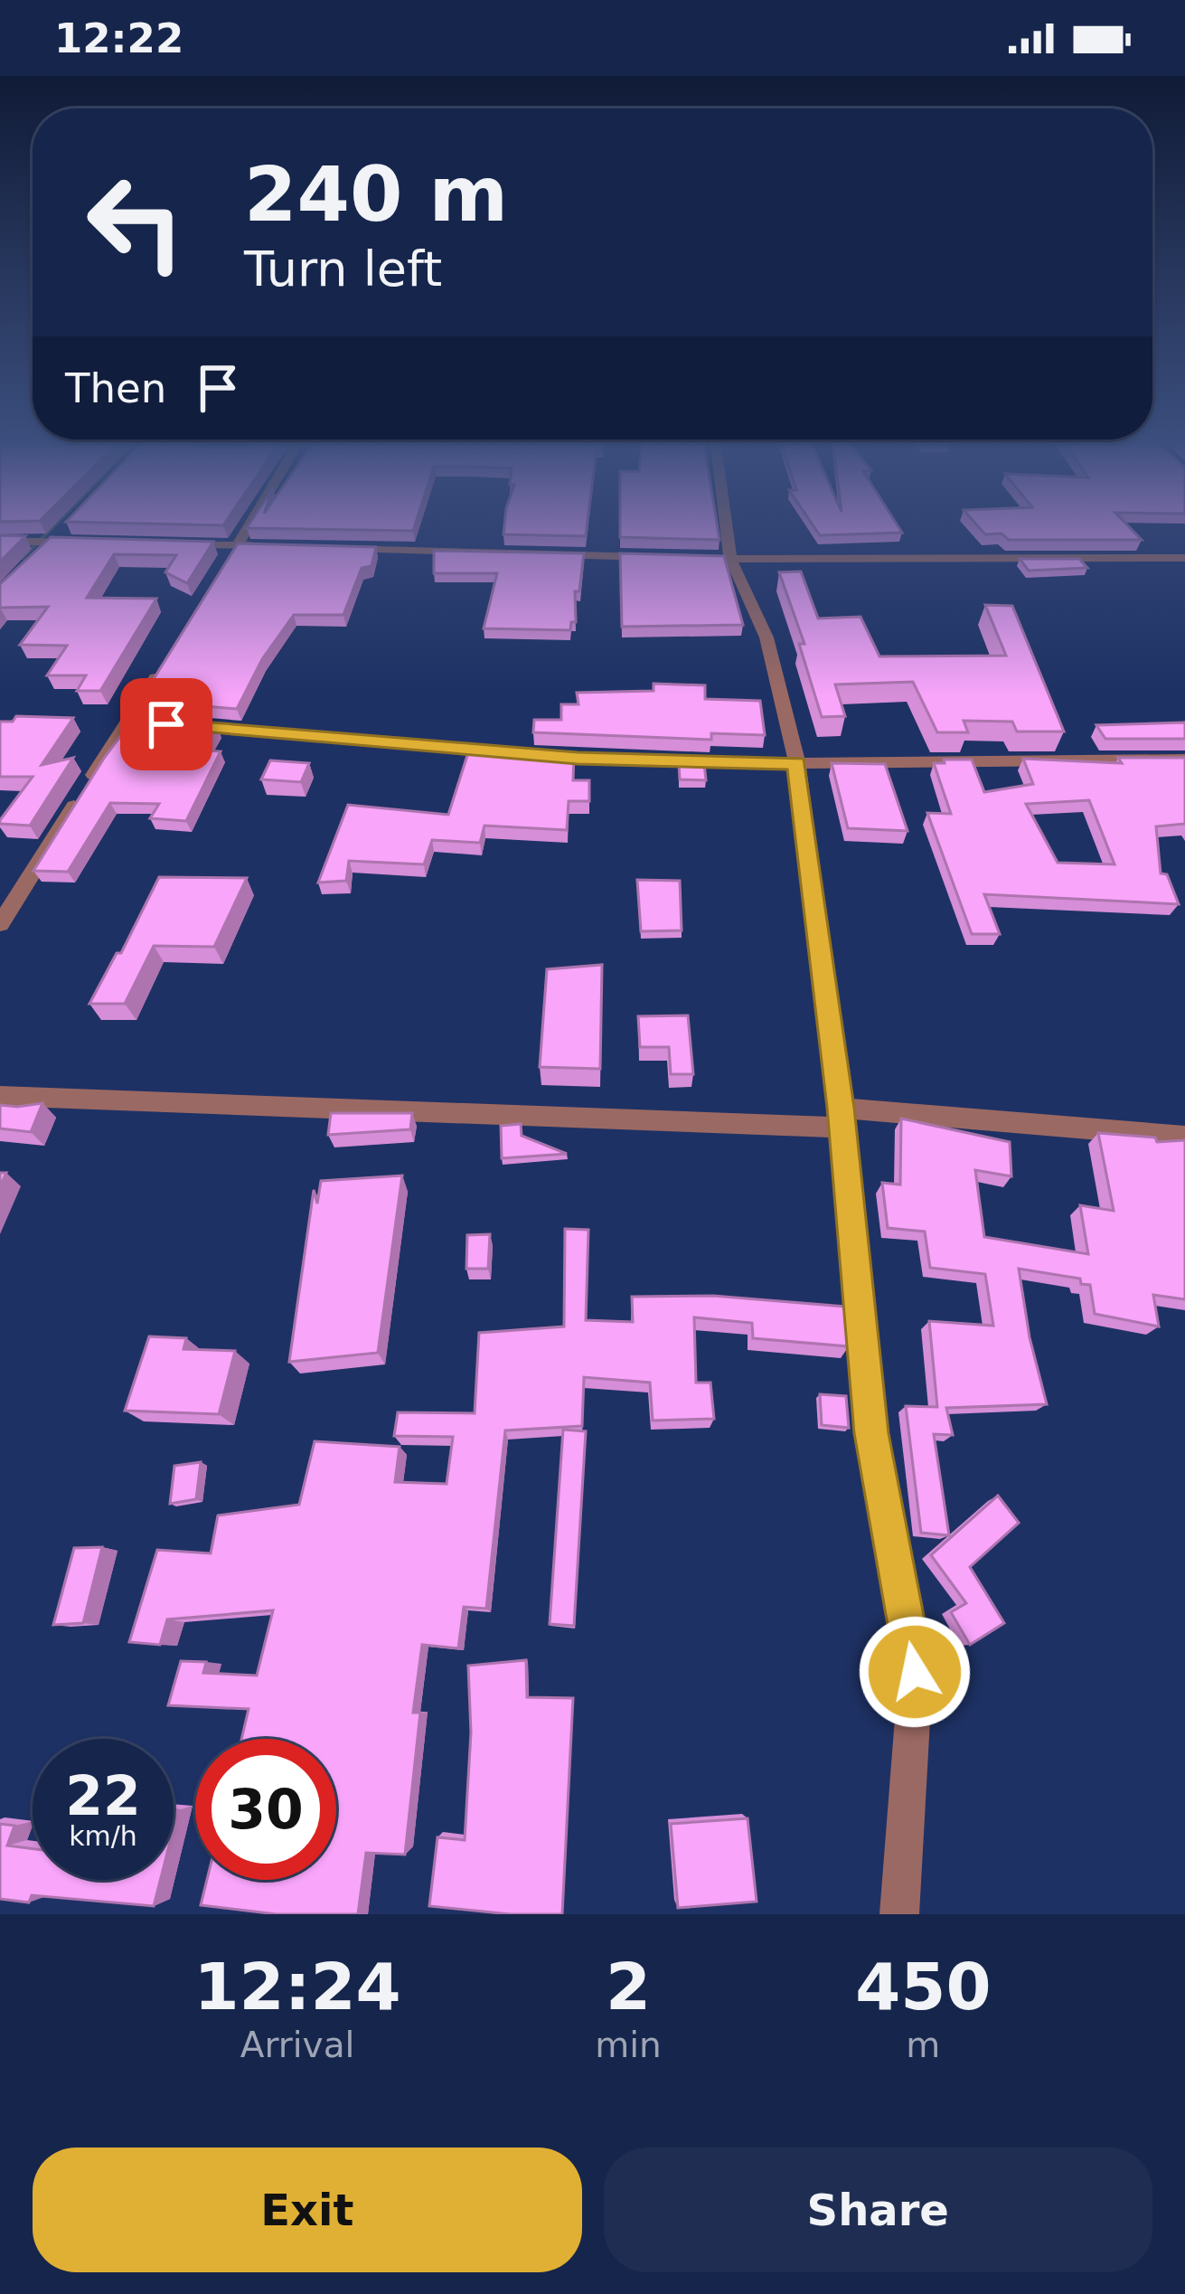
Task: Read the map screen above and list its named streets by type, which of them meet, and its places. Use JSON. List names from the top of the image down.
{
  "page": {
    "status": "12:22",
    "turn": ["240 m", "Turn left"],
    "then": "Then",
    "speed": "22 km/h",
    "limit": "30",
    "eta": [
      "12:24",
      "Arrival",
      "2",
      "min",
      "450",
      "m"
    ],
    "buttons": ["Exit", "Share"]
  }
}
